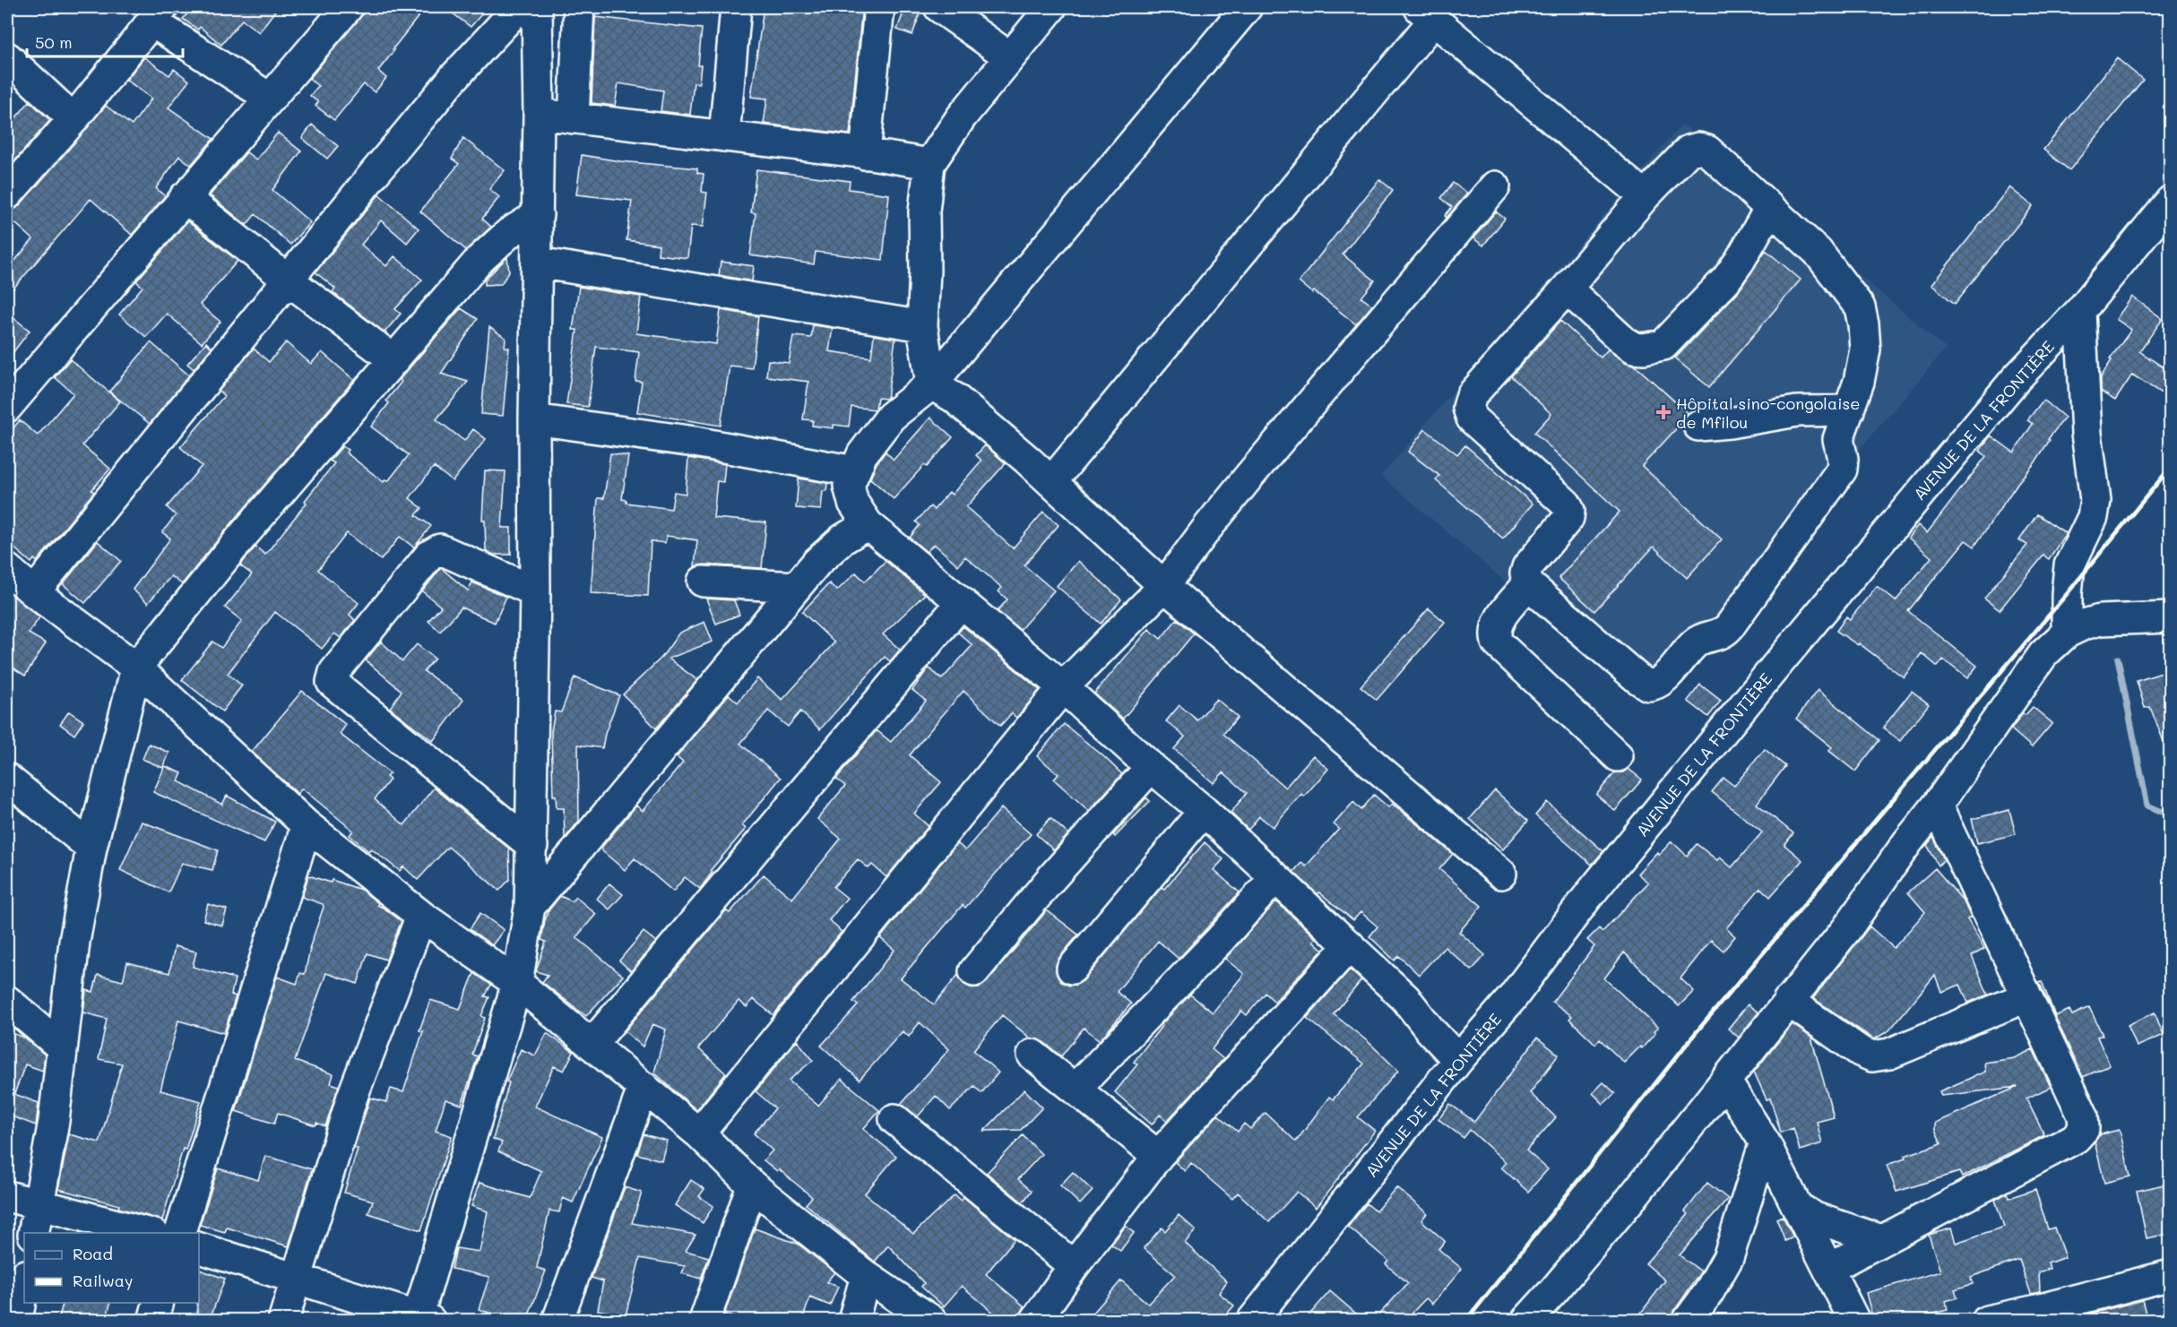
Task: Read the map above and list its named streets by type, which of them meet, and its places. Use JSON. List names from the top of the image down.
{
  "streets": {
    "street": ["AVENUE DE LA FRONTIÈRE"]
  },
  "places": {
    "health": ["Hôpital sino-congolaise de Mfilou"]
  },
  "legend": ["Road", "Railway"],
  "scale_bar": "50 m"
}
